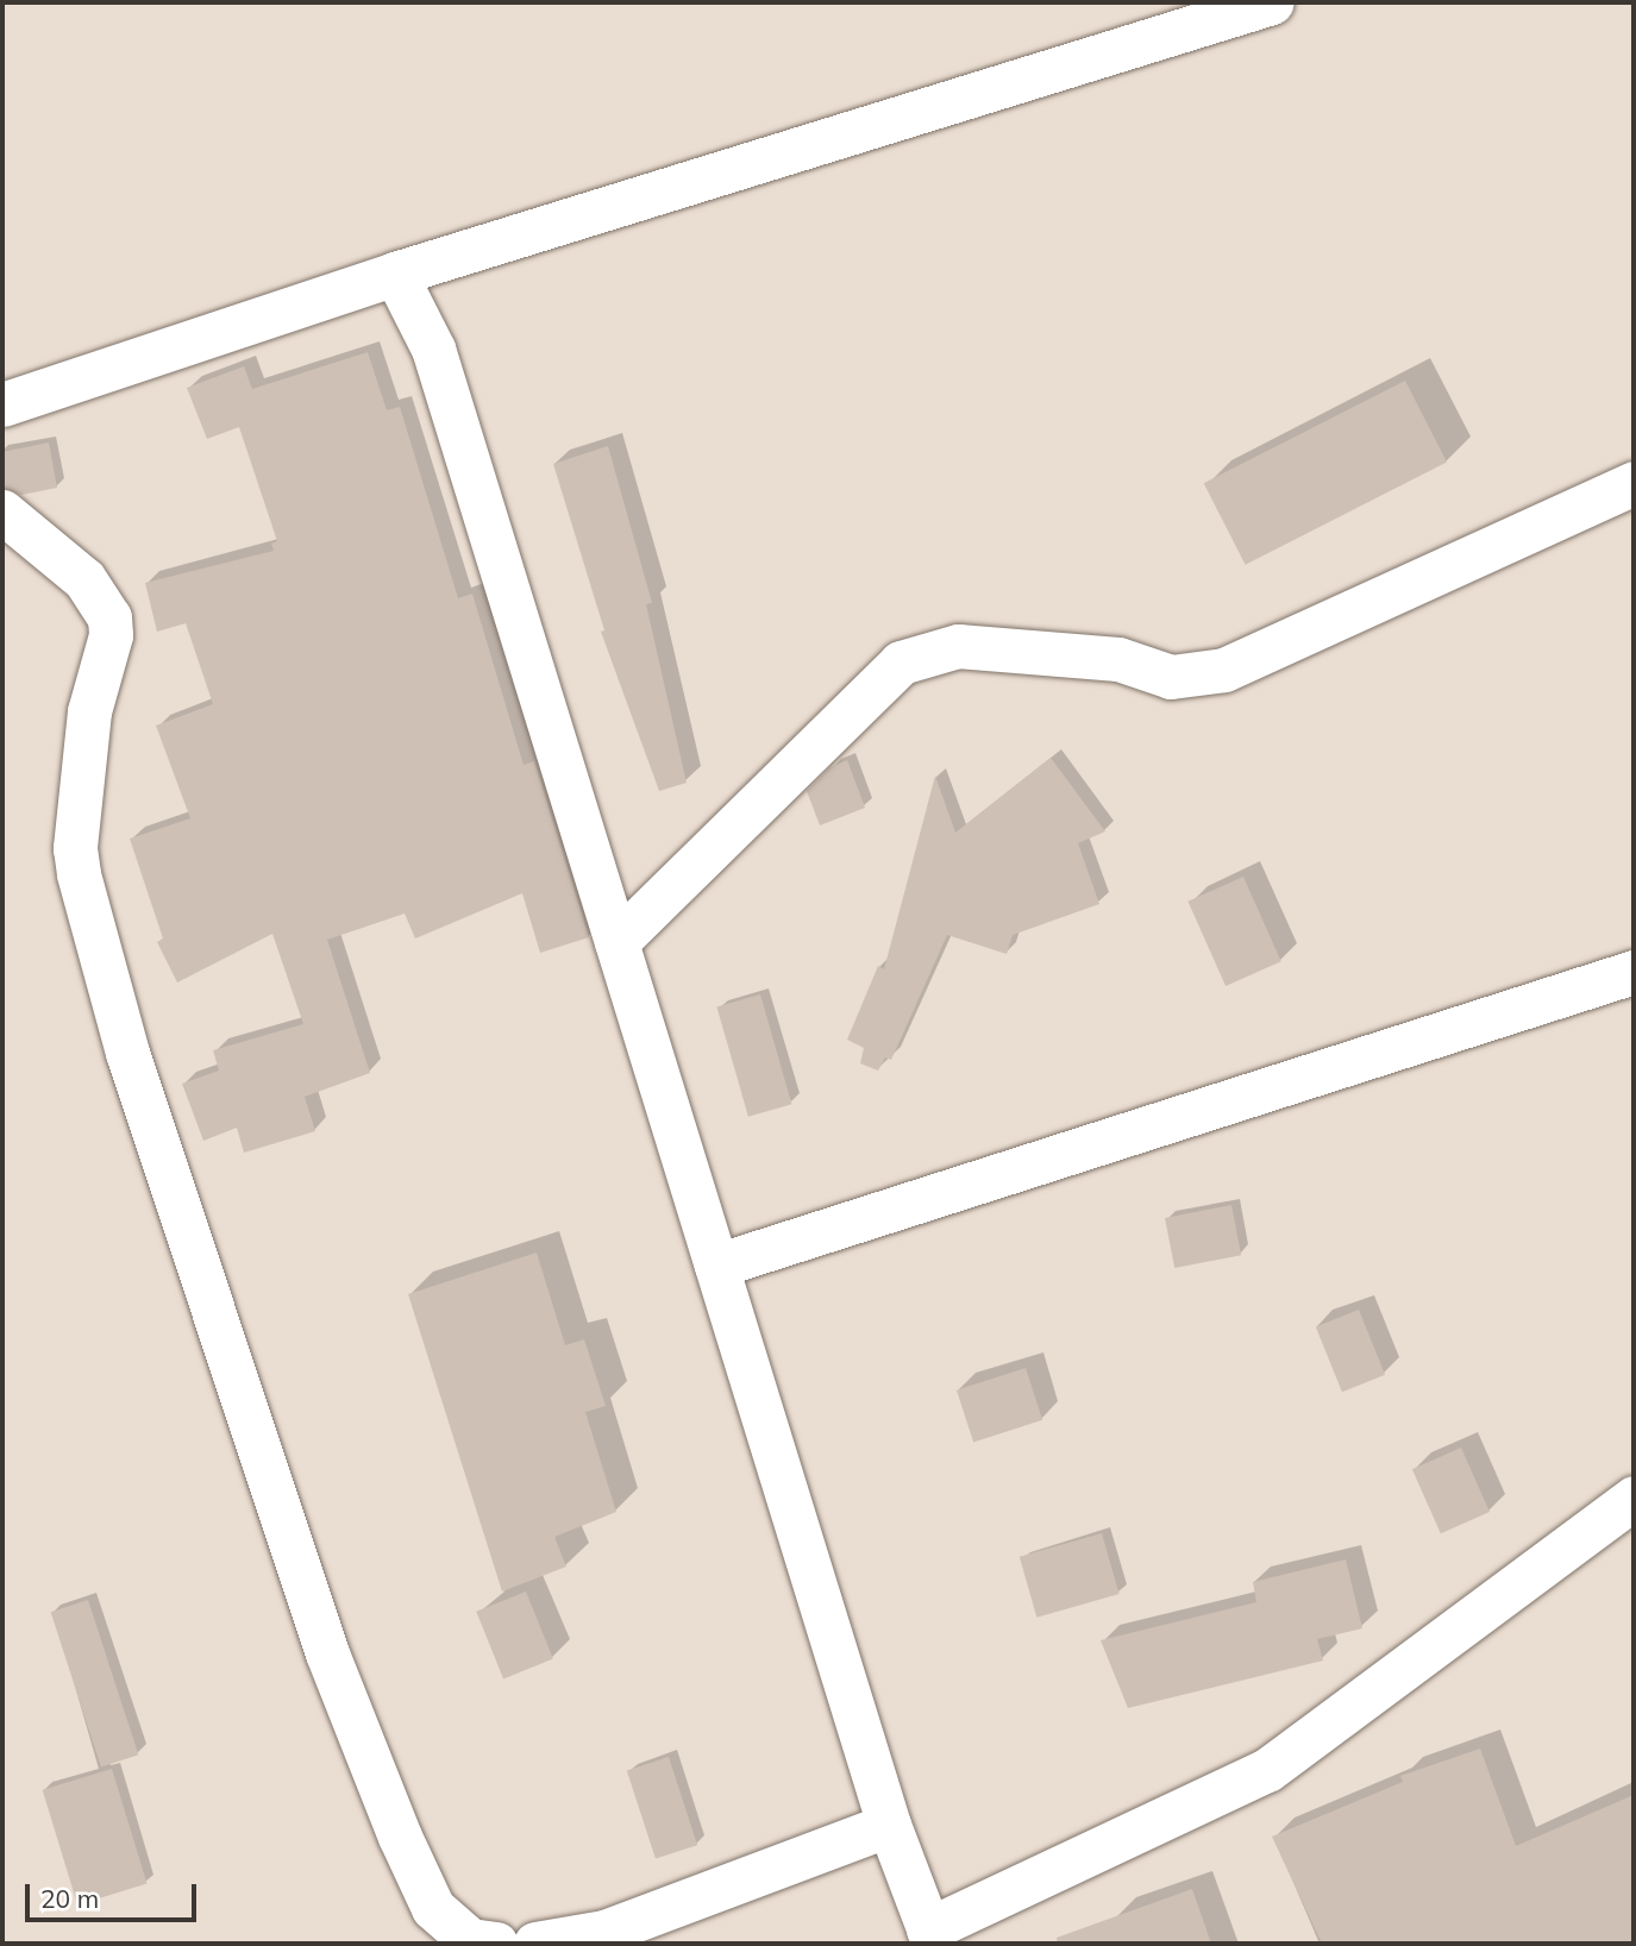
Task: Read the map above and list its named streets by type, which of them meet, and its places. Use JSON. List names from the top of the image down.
{
  "scale_bar": "20 m"
}
